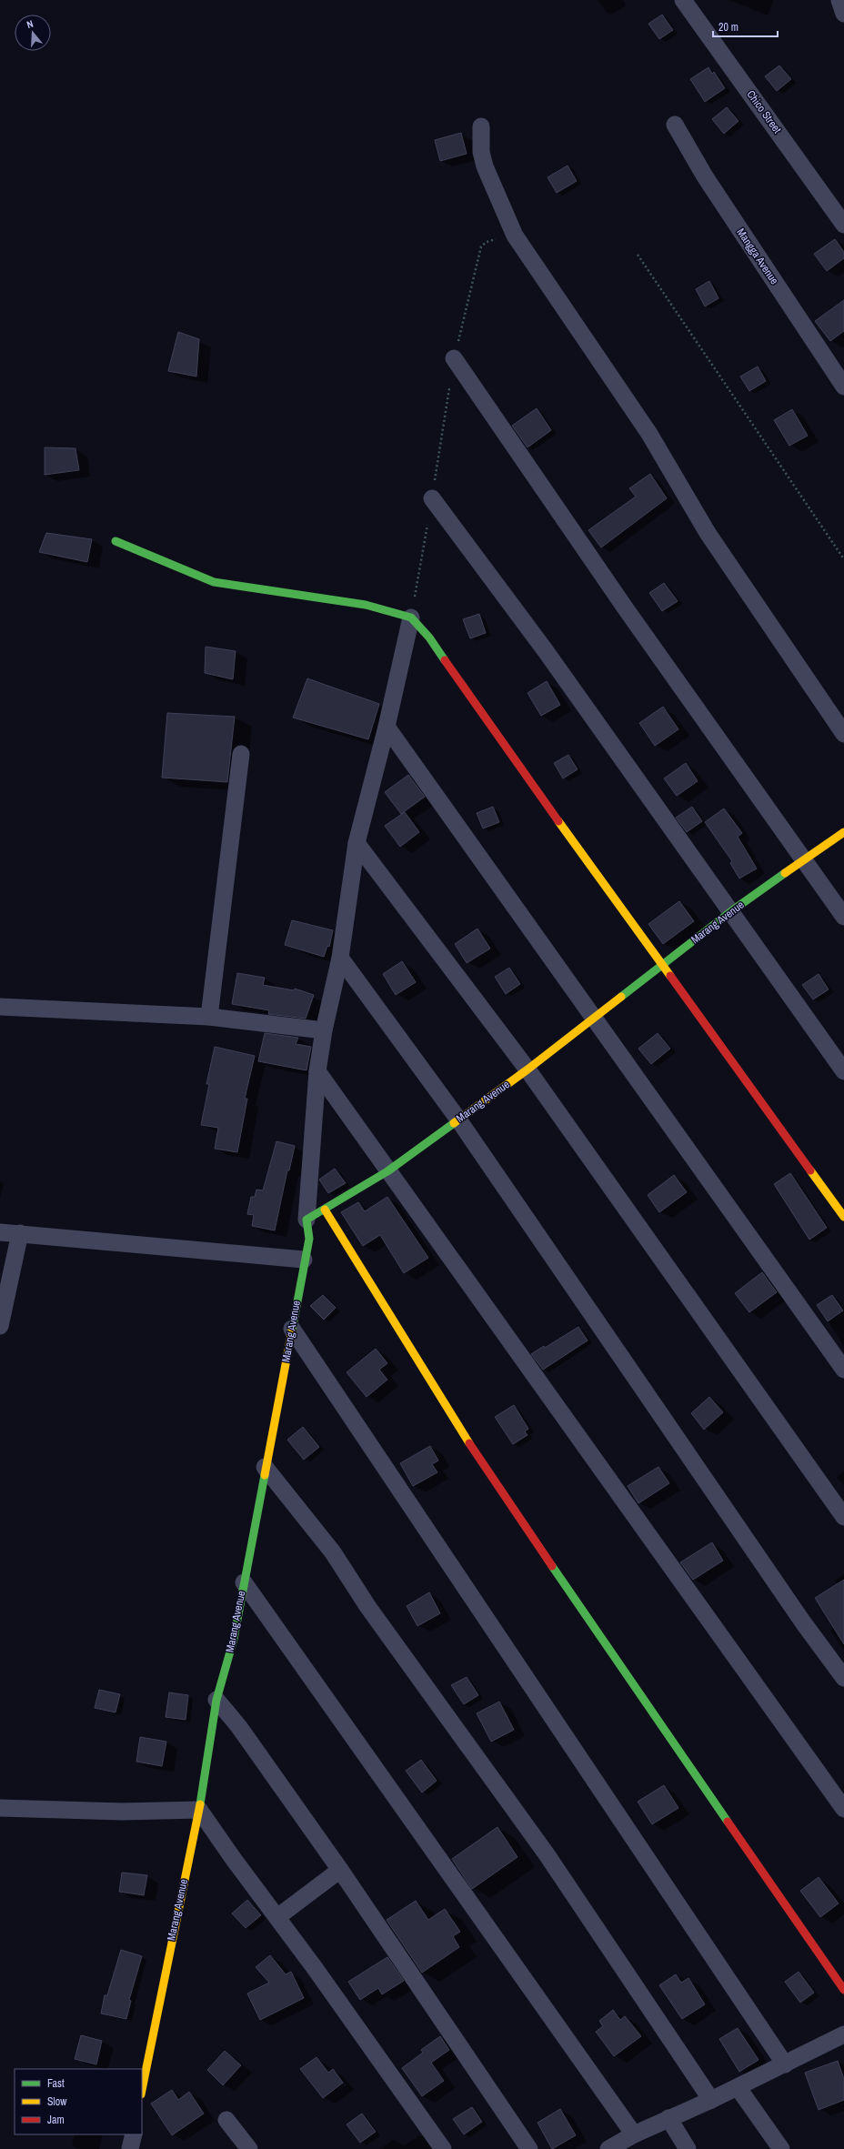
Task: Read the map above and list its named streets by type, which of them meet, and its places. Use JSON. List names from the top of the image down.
{
  "streets": {
    "street": ["Chico Street", "Mangga Avenue", "Marang Avenue"]
  },
  "legend": ["Fast", "Slow", "Jam"],
  "scale_bar": "20 m",
  "north": "top"
}
